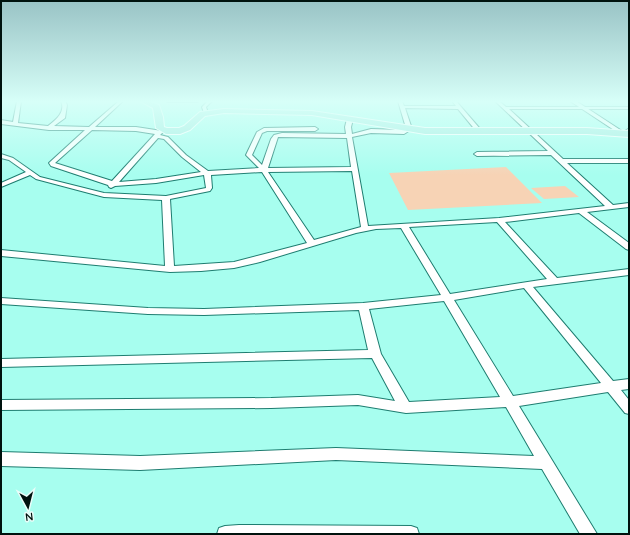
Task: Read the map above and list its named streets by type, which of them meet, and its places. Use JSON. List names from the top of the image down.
{
  "north": "bottom"
}
